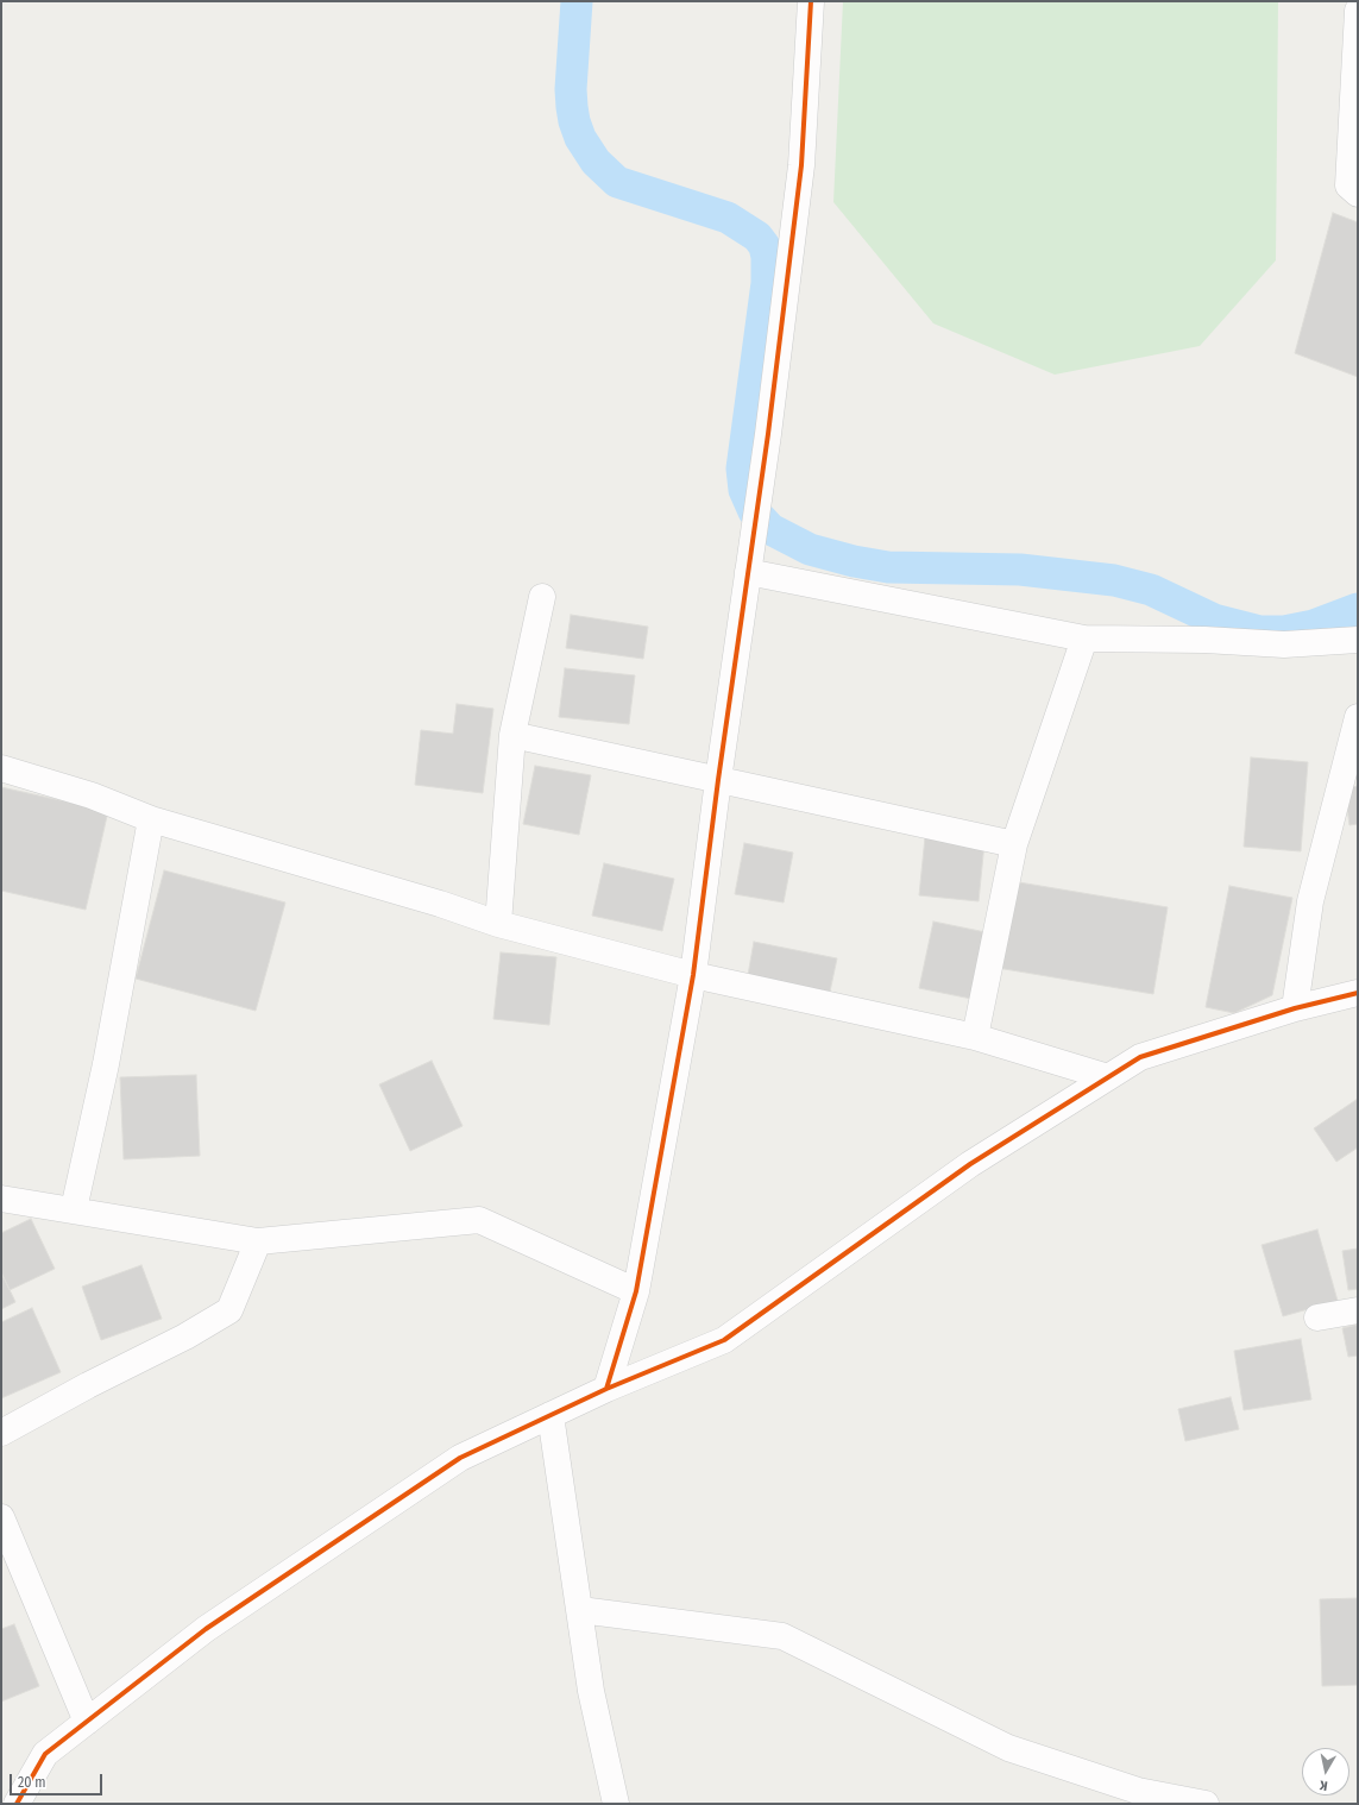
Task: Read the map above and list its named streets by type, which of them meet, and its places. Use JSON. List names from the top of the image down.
{
  "scale_bar": "20 m",
  "north": "bottom"
}
